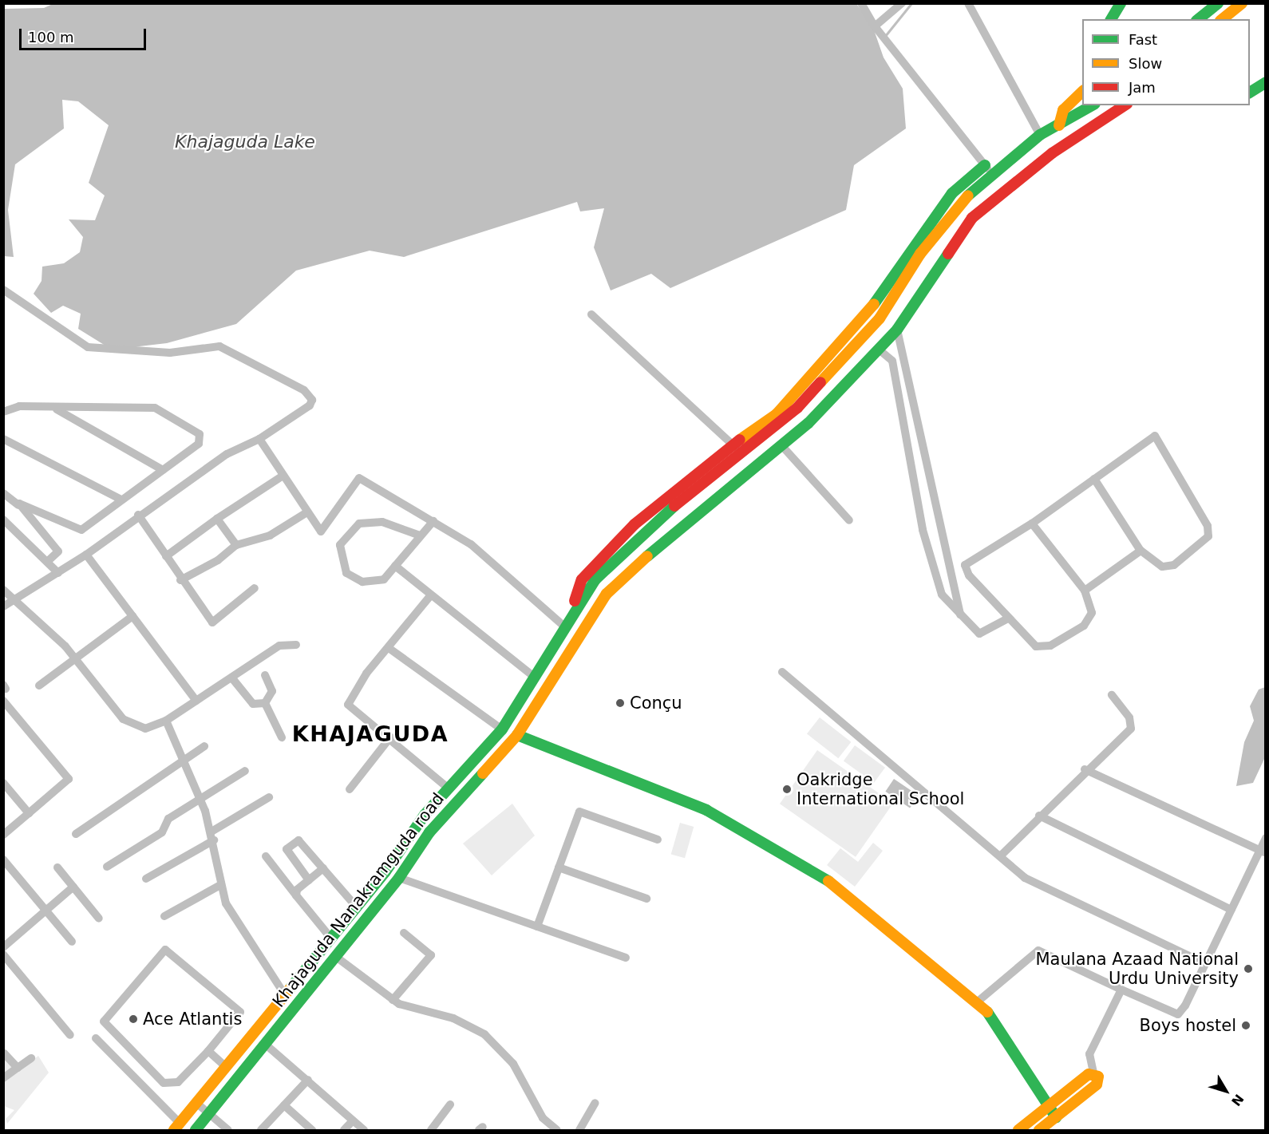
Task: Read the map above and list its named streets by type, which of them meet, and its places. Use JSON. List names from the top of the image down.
{
  "streets": {
    "main road": ["Khajaguda Nanakramguda road"]
  },
  "districts": ["KHAJAGUDA"],
  "water": ["Khajaguda Lake"],
  "places": [
    "Conçu",
    "Oakridge International School",
    "Maulana Azaad National Urdu University",
    "Ace Atlantis",
    "Boys hostel"
  ],
  "legend": ["Fast", "Slow", "Jam"],
  "scale_bar": "100 m",
  "north": "bottom right"
}
